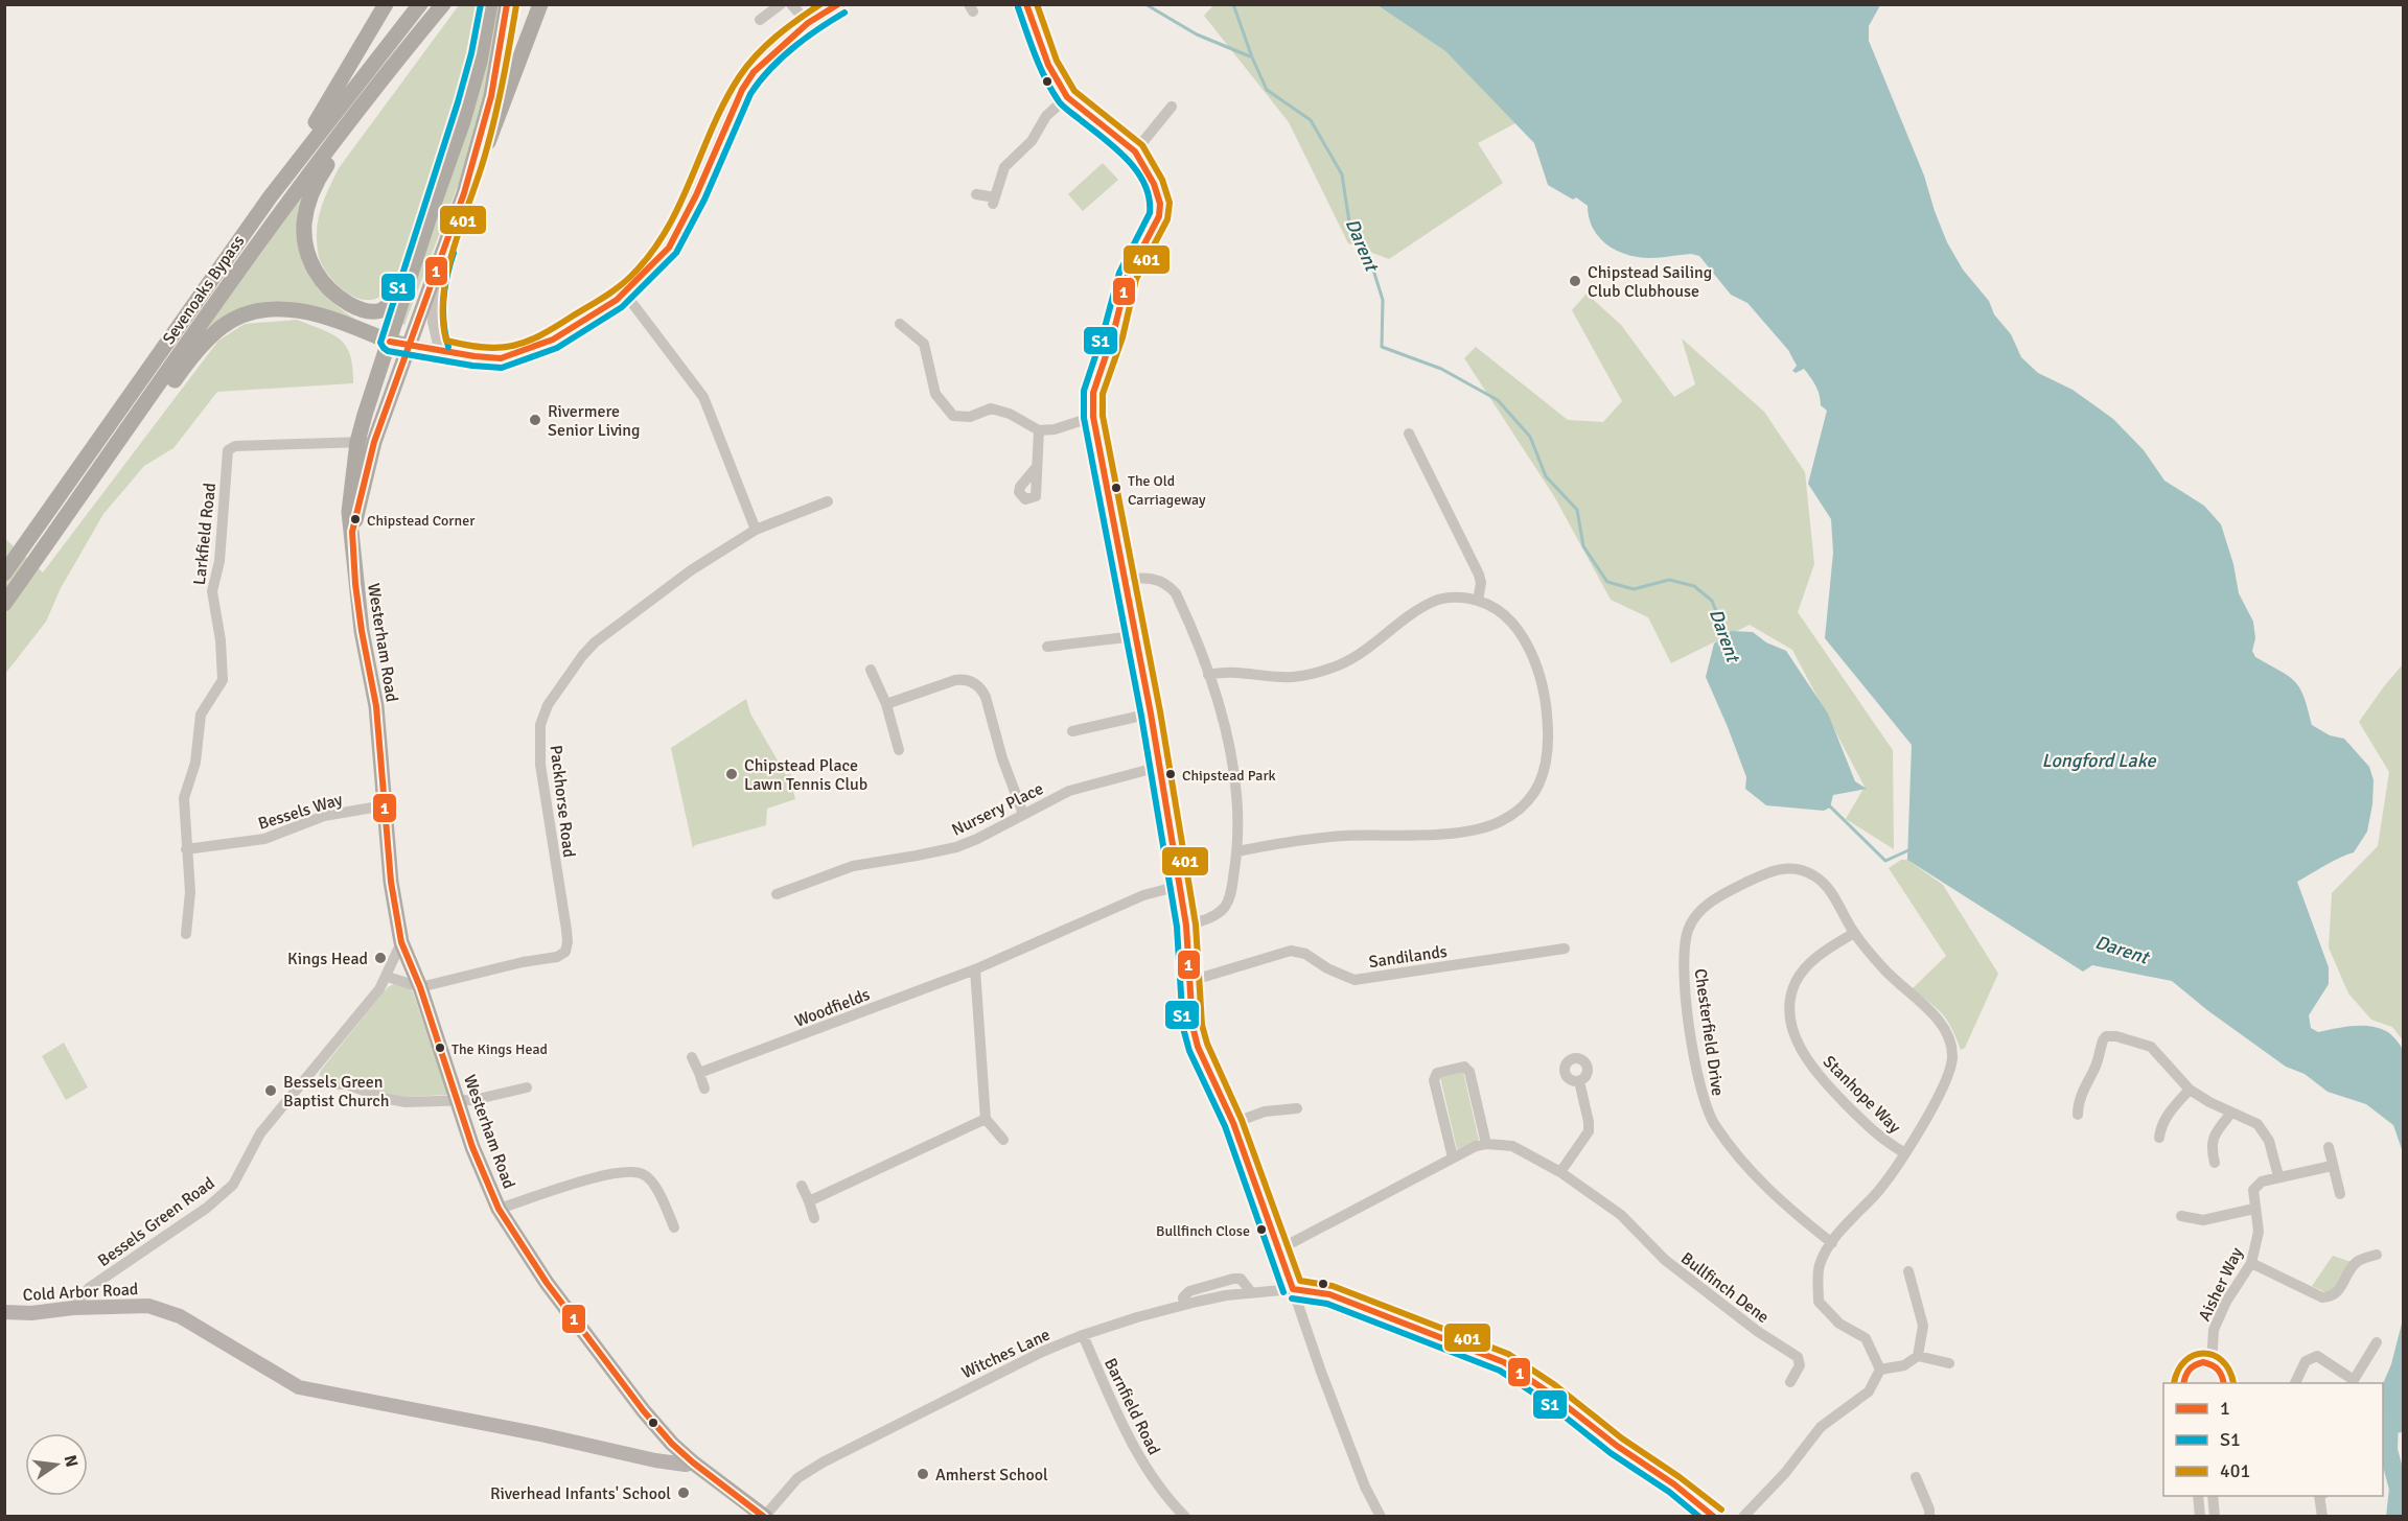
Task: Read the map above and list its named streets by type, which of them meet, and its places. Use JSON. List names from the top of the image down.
{
  "streets": {
    "highway": ["Sevenoaks Bypass", "Westerham Road"],
    "main road": ["Cold Arbor Road"],
    "street": [
      "Larkfield Road",
      "Packhorse Road",
      "Nursery Place",
      "Bessels Way",
      "Sandilands",
      "Woodfields",
      "Chesterfield Drive",
      "Stanhope Way",
      "Bessels Green Road",
      "Aisher Way",
      "Bullfinch Dene",
      "Witches Lane",
      "Barnfield Road"
    ]
  },
  "crossings": [
    ["Larkfield Road", "Westerham Road"],
    ["Larkfield Road", "Bessels Way"],
    ["Westerham Road", "Packhorse Road"],
    ["Westerham Road", "Bessels Way"],
    ["Westerham Road", "Bessels Green Road"],
    ["Westerham Road", "Cold Arbor Road"],
    ["Westerham Road", "Witches Lane"],
    ["Chesterfield Drive", "Stanhope Way"],
    ["Bessels Green Road", "Cold Arbor Road"],
    ["Witches Lane", "Barnfield Road"]
  ],
  "water": ["Darent", "Longford Lake"],
  "places": [
    "Chipstead Sailing Club Clubhouse",
    "Rivermere Senior Living",
    "The Old Carriageway",
    "Chipstead Corner",
    "Chipstead Place Lawn Tennis Club",
    "Chipstead Park",
    "Kings Head",
    "The Kings Head",
    "Bessels Green Baptist Church",
    "Bullfinch Close",
    "Amherst School",
    "Riverhead Infants' School"
  ],
  "lines": ["transit line 1", "transit line S1", "transit line 401"],
  "legend": ["1", "S1", "401"],
  "north": "right"
}
